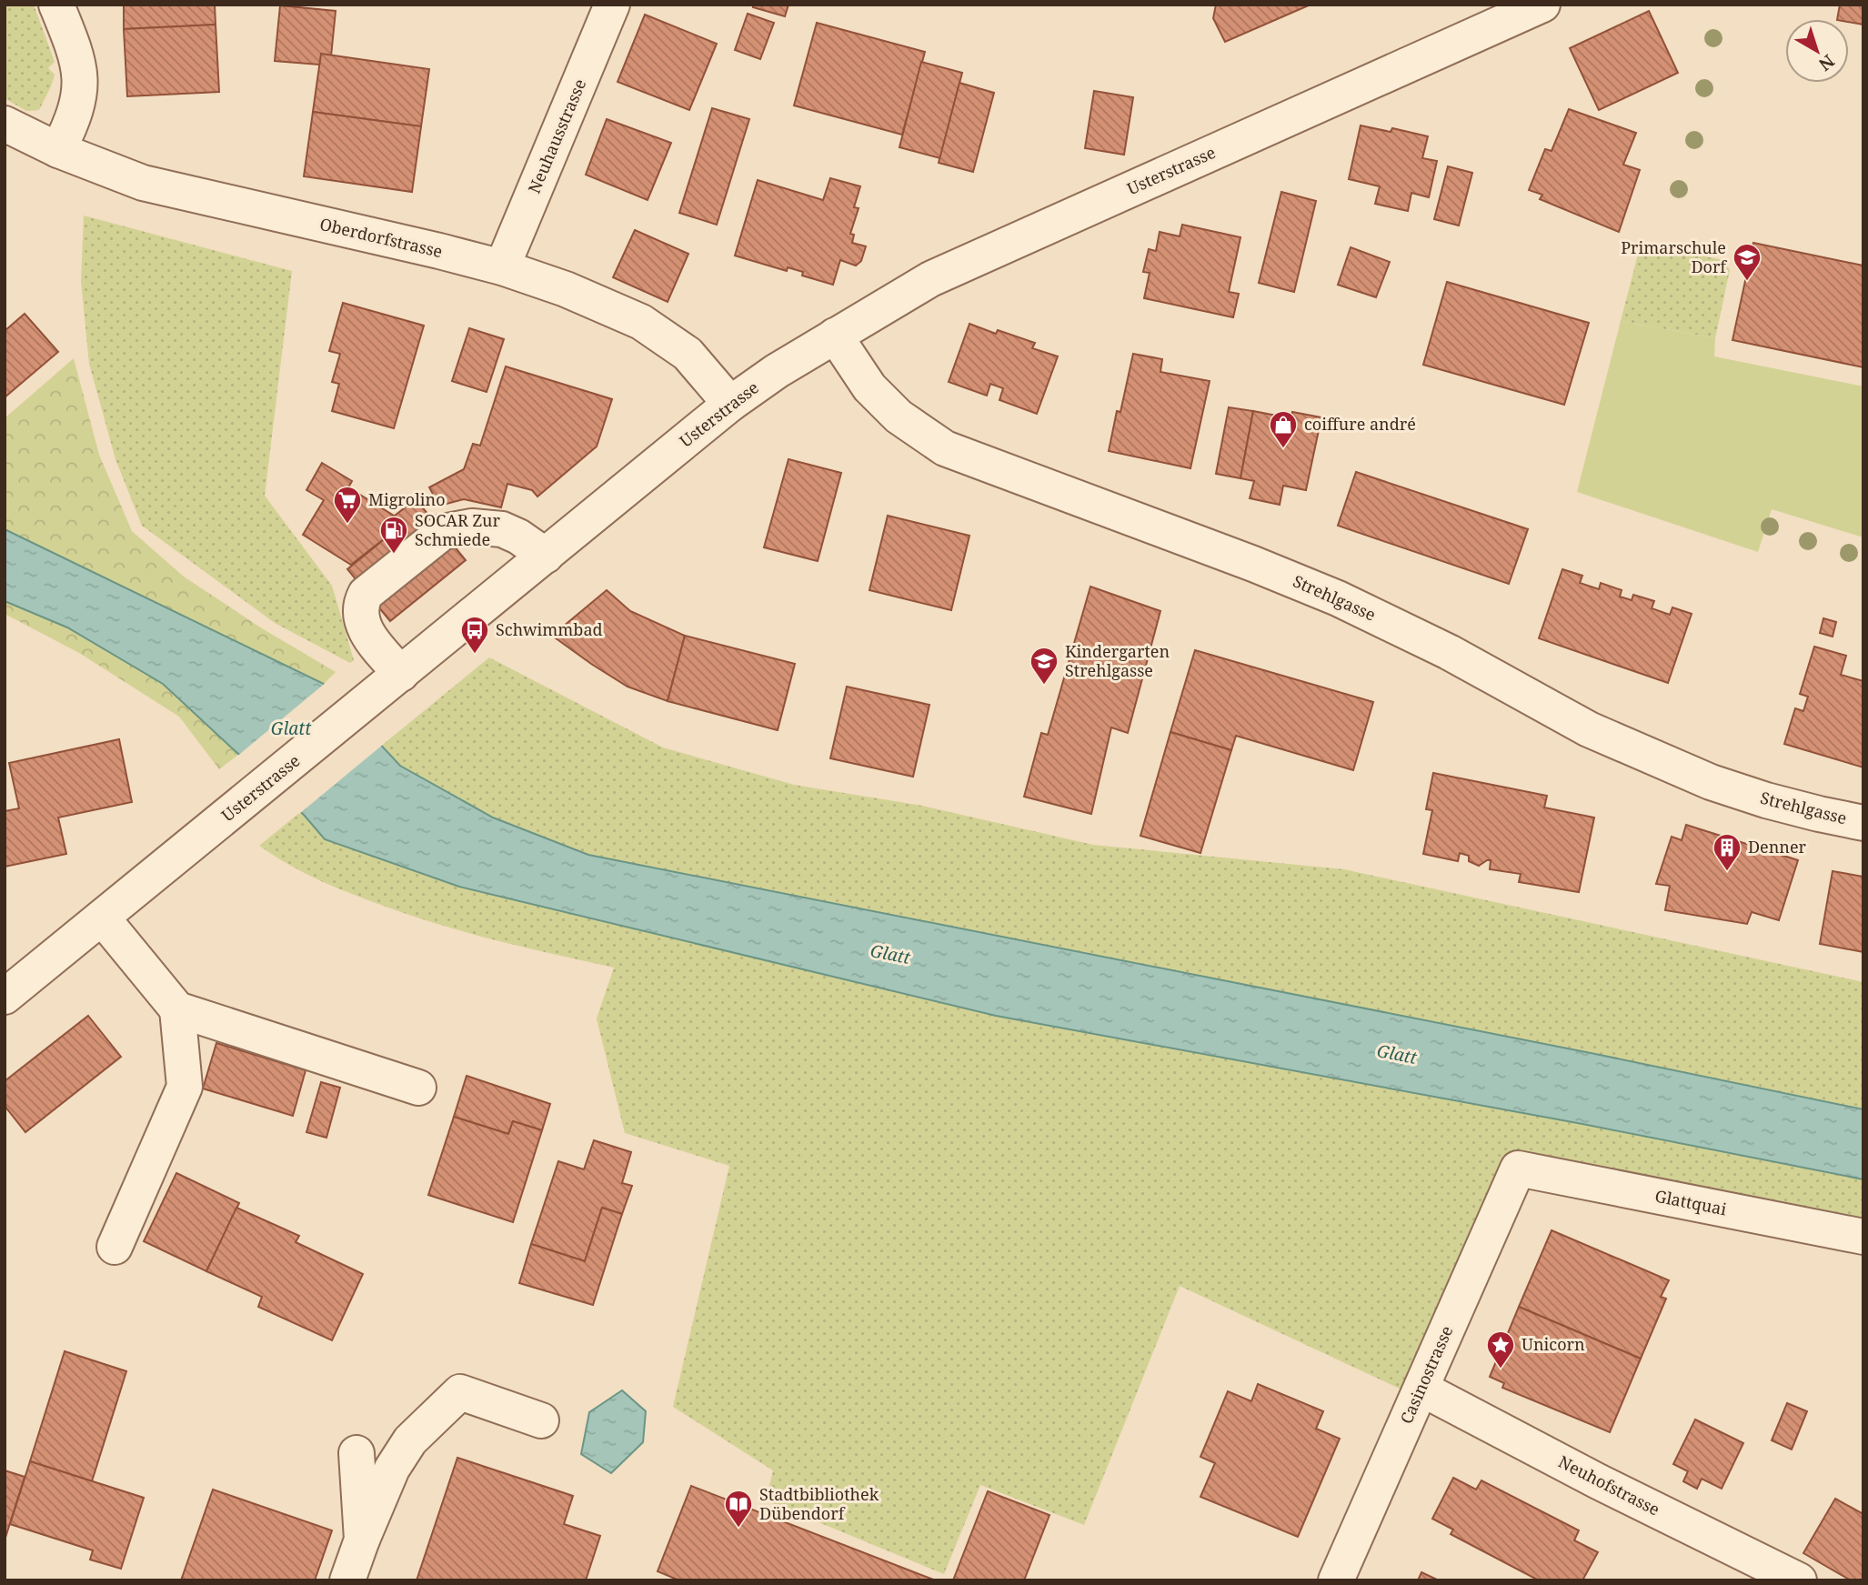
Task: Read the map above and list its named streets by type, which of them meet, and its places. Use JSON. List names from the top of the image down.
{
  "streets": {
    "street": [
      "Neuhausstrasse",
      "Usterstrasse",
      "Oberdorfstrasse",
      "Strehlgasse",
      "Glattquai",
      "Casinostrasse",
      "Neuhofstrasse"
    ]
  },
  "crossings": [
    ["Neuhausstrasse", "Oberdorfstrasse"],
    ["Usterstrasse", "Oberdorfstrasse"],
    ["Usterstrasse", "Strehlgasse"],
    ["Glattquai", "Casinostrasse"],
    ["Casinostrasse", "Neuhofstrasse"]
  ],
  "water": ["Glatt"],
  "places": {
    "school or university": ["Primarschule Dorf", "Kindergarten Strehlgasse"],
    "shop": ["coiffure andré"],
    "supermarket": ["Migrolino"],
    "fuel station": ["SOCAR Zur Schmiede"],
    "bus stop": ["Schwimmbad"],
    "building": ["Denner"],
    "place": ["Unicorn"],
    "library": ["Stadtbibliothek Dübendorf"]
  },
  "north": "bottom right"
}
